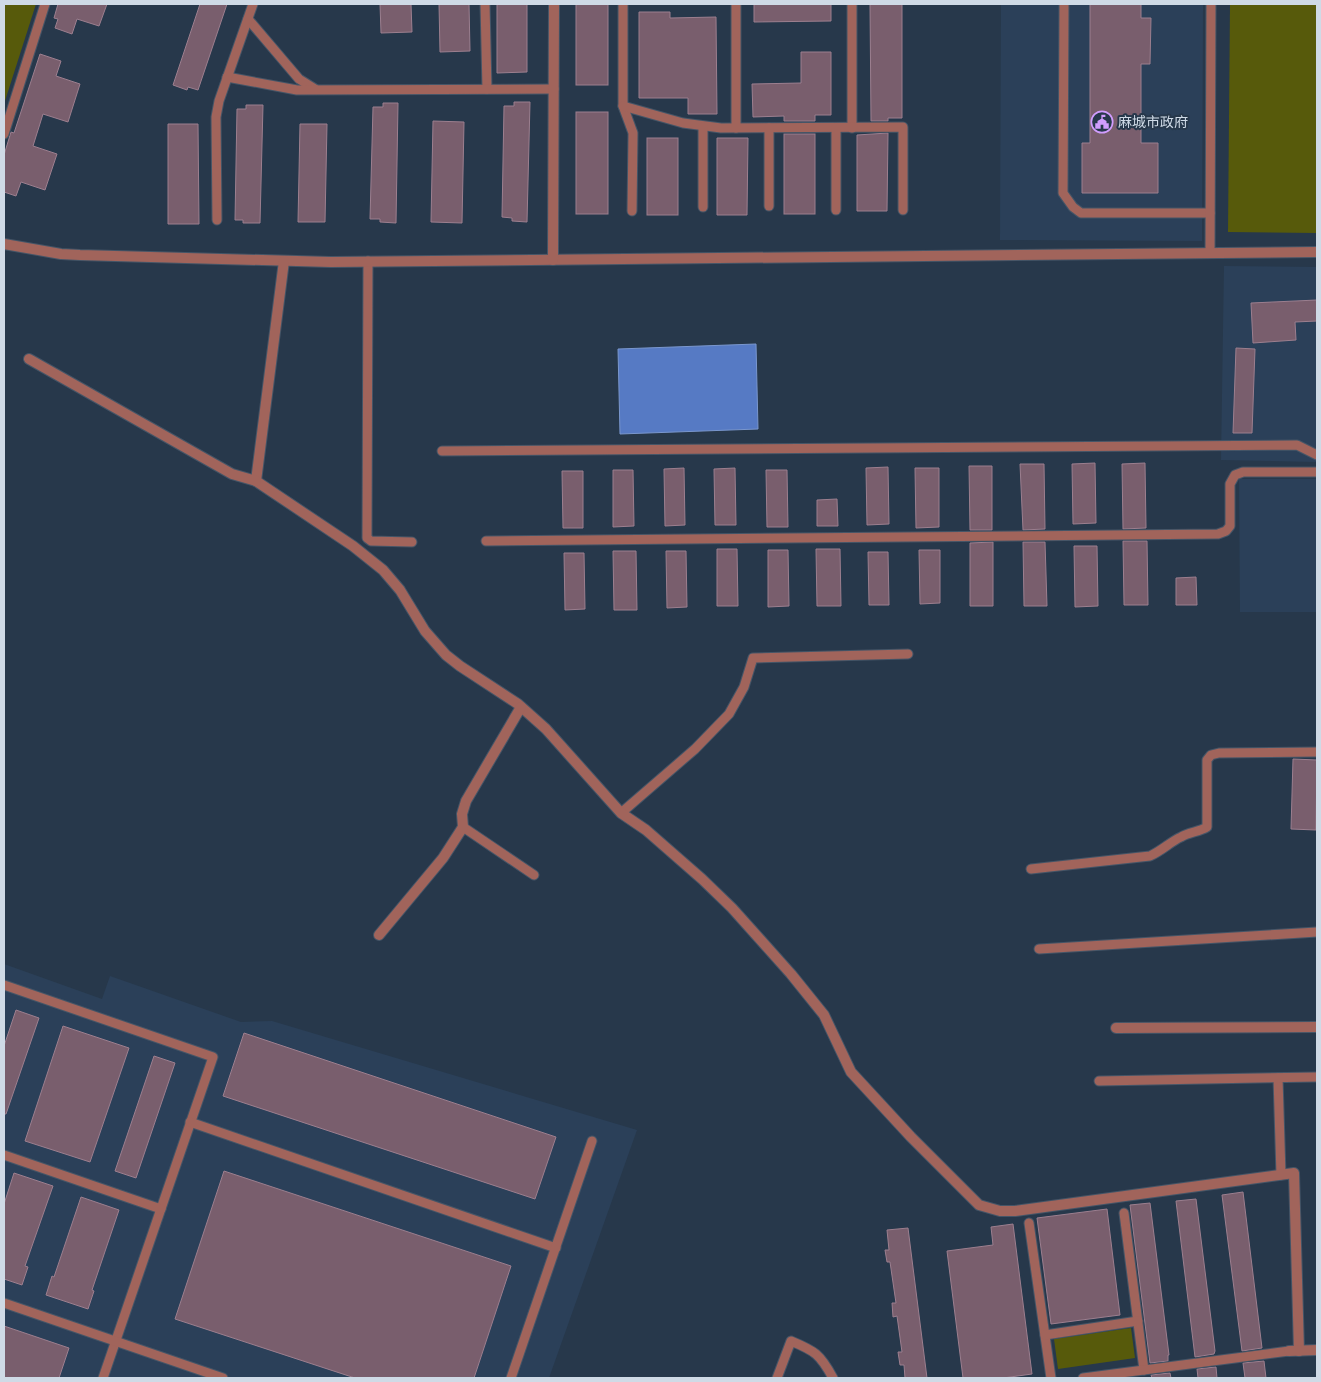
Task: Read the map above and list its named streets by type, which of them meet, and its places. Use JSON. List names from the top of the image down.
{
  "places": {
    "public building": ["麻城市政府"]
  }
}
